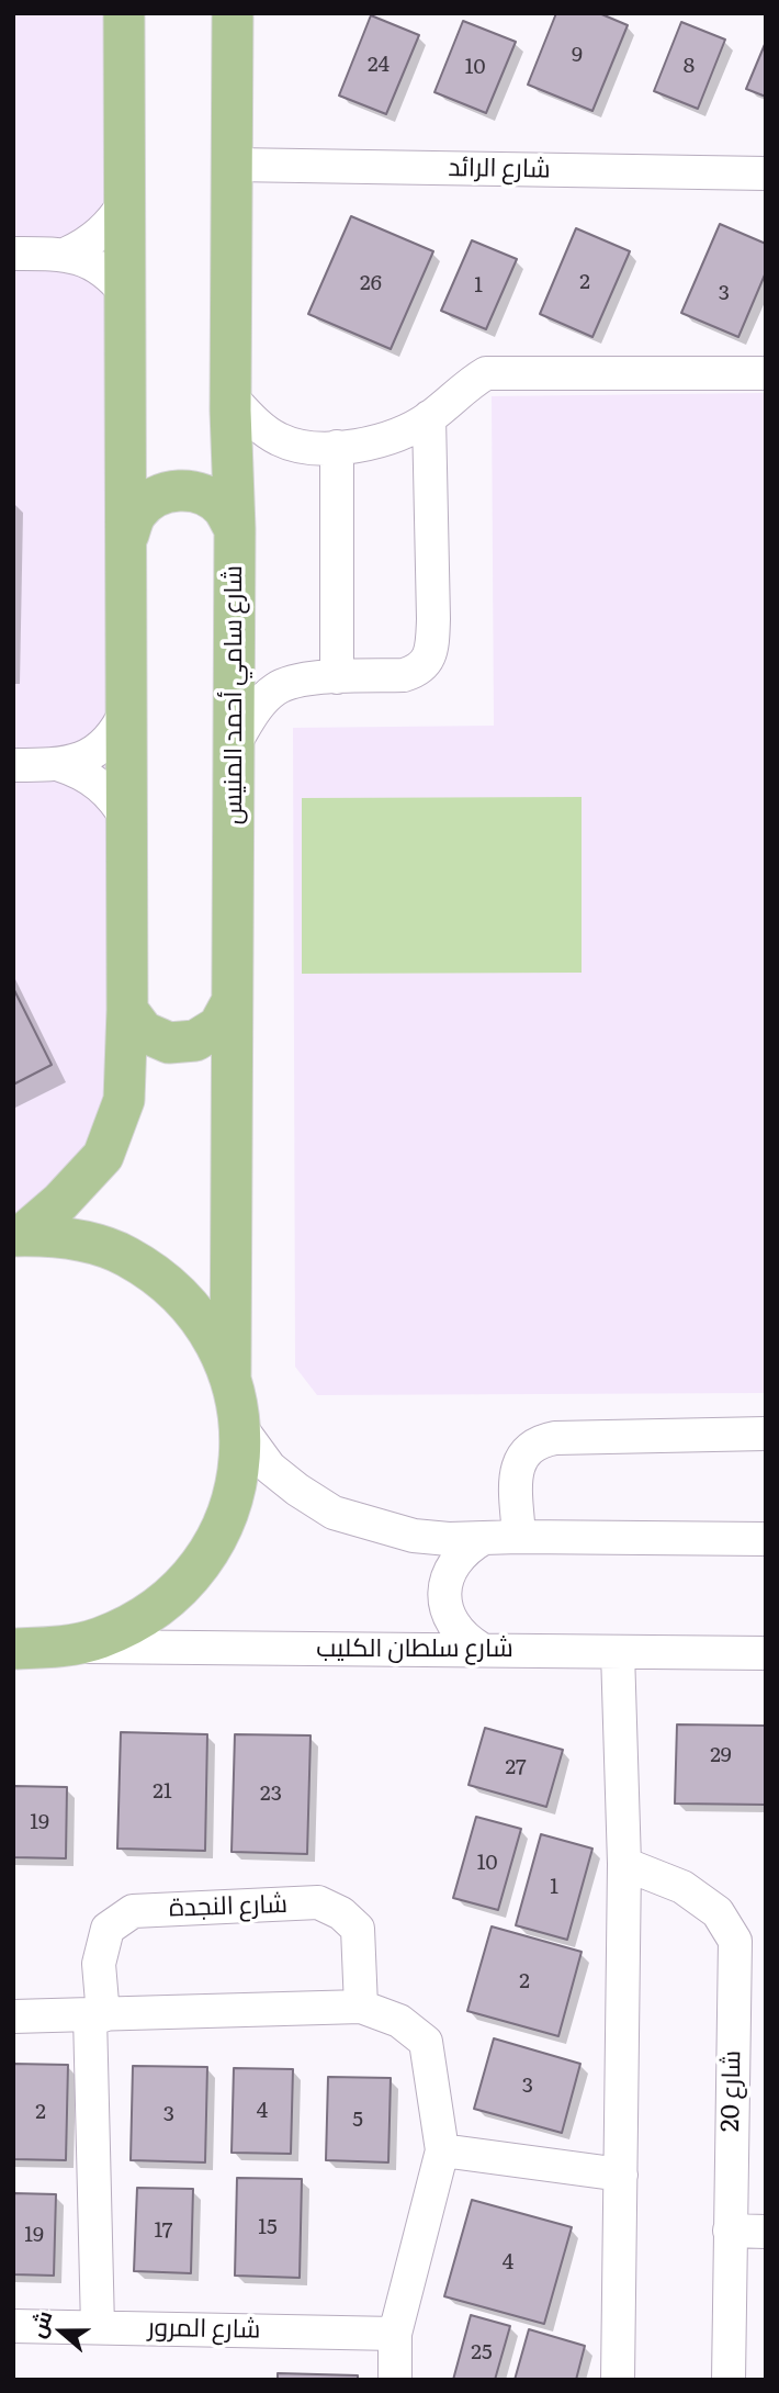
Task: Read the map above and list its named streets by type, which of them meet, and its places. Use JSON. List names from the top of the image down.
{
  "streets": {
    "main road": ["شارع سامي أحمد المنيس"],
    "street": [
      "شارع الرائد",
      "شارع سلطان الكليب",
      "شارع النجدة",
      "شارع 20",
      "شارع المرور"
    ]
  },
  "crossings": [
    ["شارع الرائد", "شارع سامي أحمد المنيس"]
  ],
  "house_numbers": [
    "9",
    "24",
    "8",
    "10",
    "2",
    "26",
    "1",
    "3",
    "29",
    "27",
    "21",
    "23",
    "19",
    "10",
    "1",
    "2",
    "3",
    "4",
    "2",
    "3",
    "5",
    "15",
    "17",
    "19",
    "4",
    "25"
  ],
  "north": "left"
}
